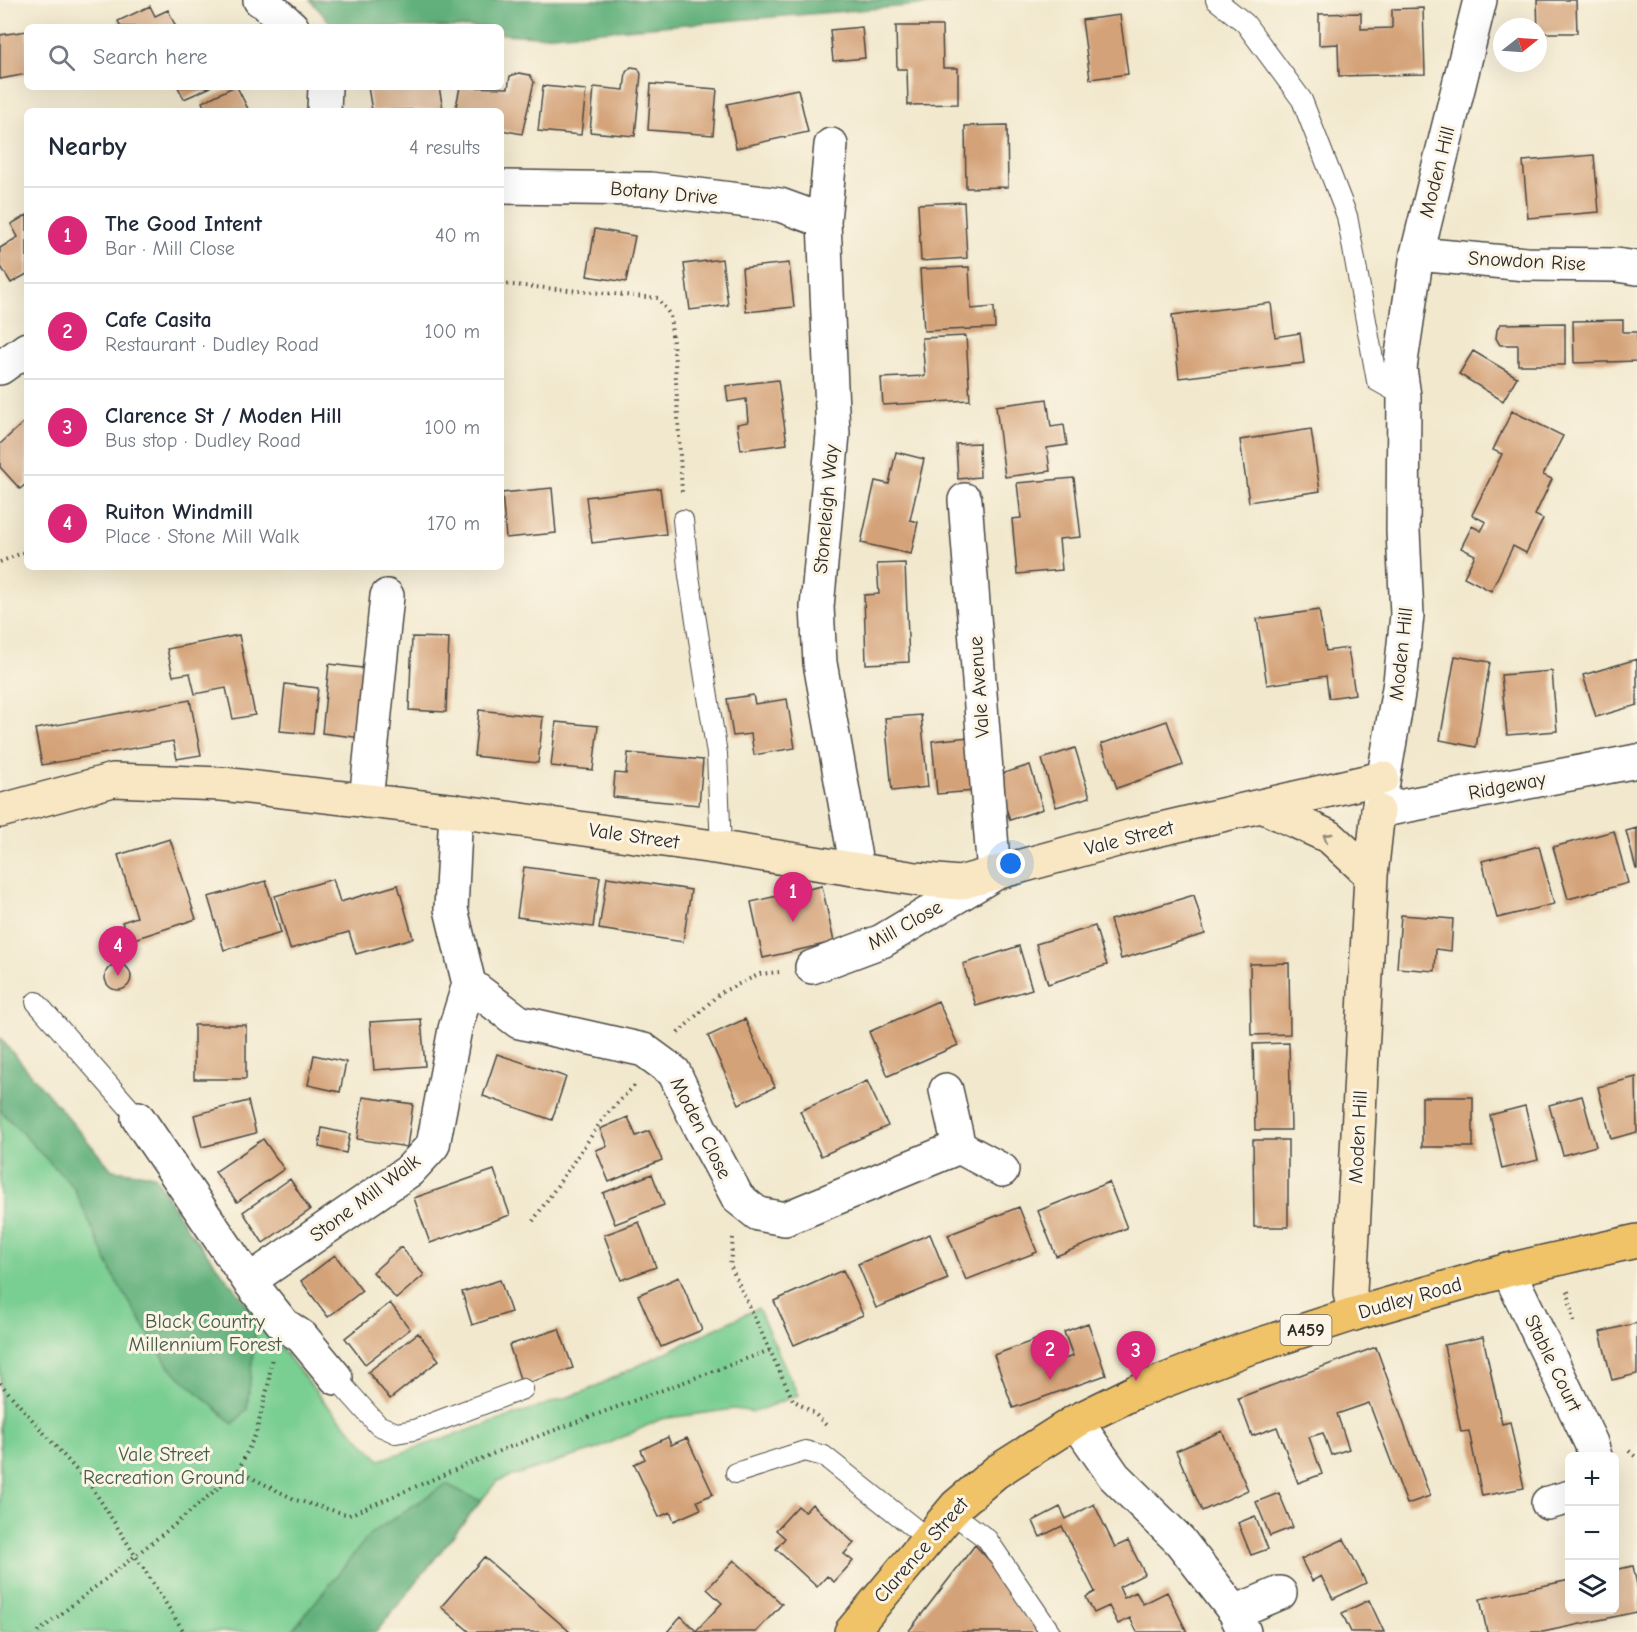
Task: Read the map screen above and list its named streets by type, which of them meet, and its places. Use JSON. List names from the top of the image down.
{
  "streets": {
    "main road": ["Dudley Road", "A459", "Clarence Street"],
    "street": [
      "Moden Hill",
      "Botany Drive",
      "Snowdon Rise",
      "Stoneleigh Way",
      "Vale Avenue",
      "Ridgeway",
      "Vale Street",
      "Mill Close",
      "Moden Close",
      "Stone Mill Walk",
      "Stable Court"
    ]
  },
  "crossings": [
    ["Moden Hill", "Snowdon Rise"],
    ["Moden Hill", "Ridgeway"],
    ["Moden Hill", "Vale Street"],
    ["Moden Hill", "Dudley Road"],
    ["Botany Drive", "Stoneleigh Way"],
    ["Stoneleigh Way", "Vale Street"],
    ["Vale Avenue", "Vale Street"],
    ["Vale Avenue", "Mill Close"],
    ["Vale Street", "Mill Close"],
    ["Moden Close", "Stone Mill Walk"],
    ["Dudley Road", "Stable Court"],
    ["Dudley Road", "Clarence Street"]
  ],
  "parks": ["Black Country Millennium Forest", "Vale Street Recreation Ground"],
  "north": "right",
  "page": {
    "search": "Search here",
    "heading": ["Nearby", "4 results"],
    "list": [
      {
        "mark": "1",
        "name": "The Good Intent",
        "note": "Bar · Mill Close",
        "value": "40 m"
      },
      {
        "mark": "2",
        "name": "Cafe Casita",
        "note": "Restaurant · Dudley Road",
        "value": "100 m"
      },
      {
        "mark": "3",
        "name": "Clarence St / Moden Hill",
        "note": "Bus stop · Dudley Road",
        "value": "100 m"
      },
      {
        "mark": "4",
        "name": "Ruiton Windmill",
        "note": "Place · Stone Mill Walk",
        "value": "170 m"
      }
    ],
    "pins": [
      "1",
      "4",
      "2",
      "3"
    ],
    "map_buttons": ["+", "−"]
  }
}
